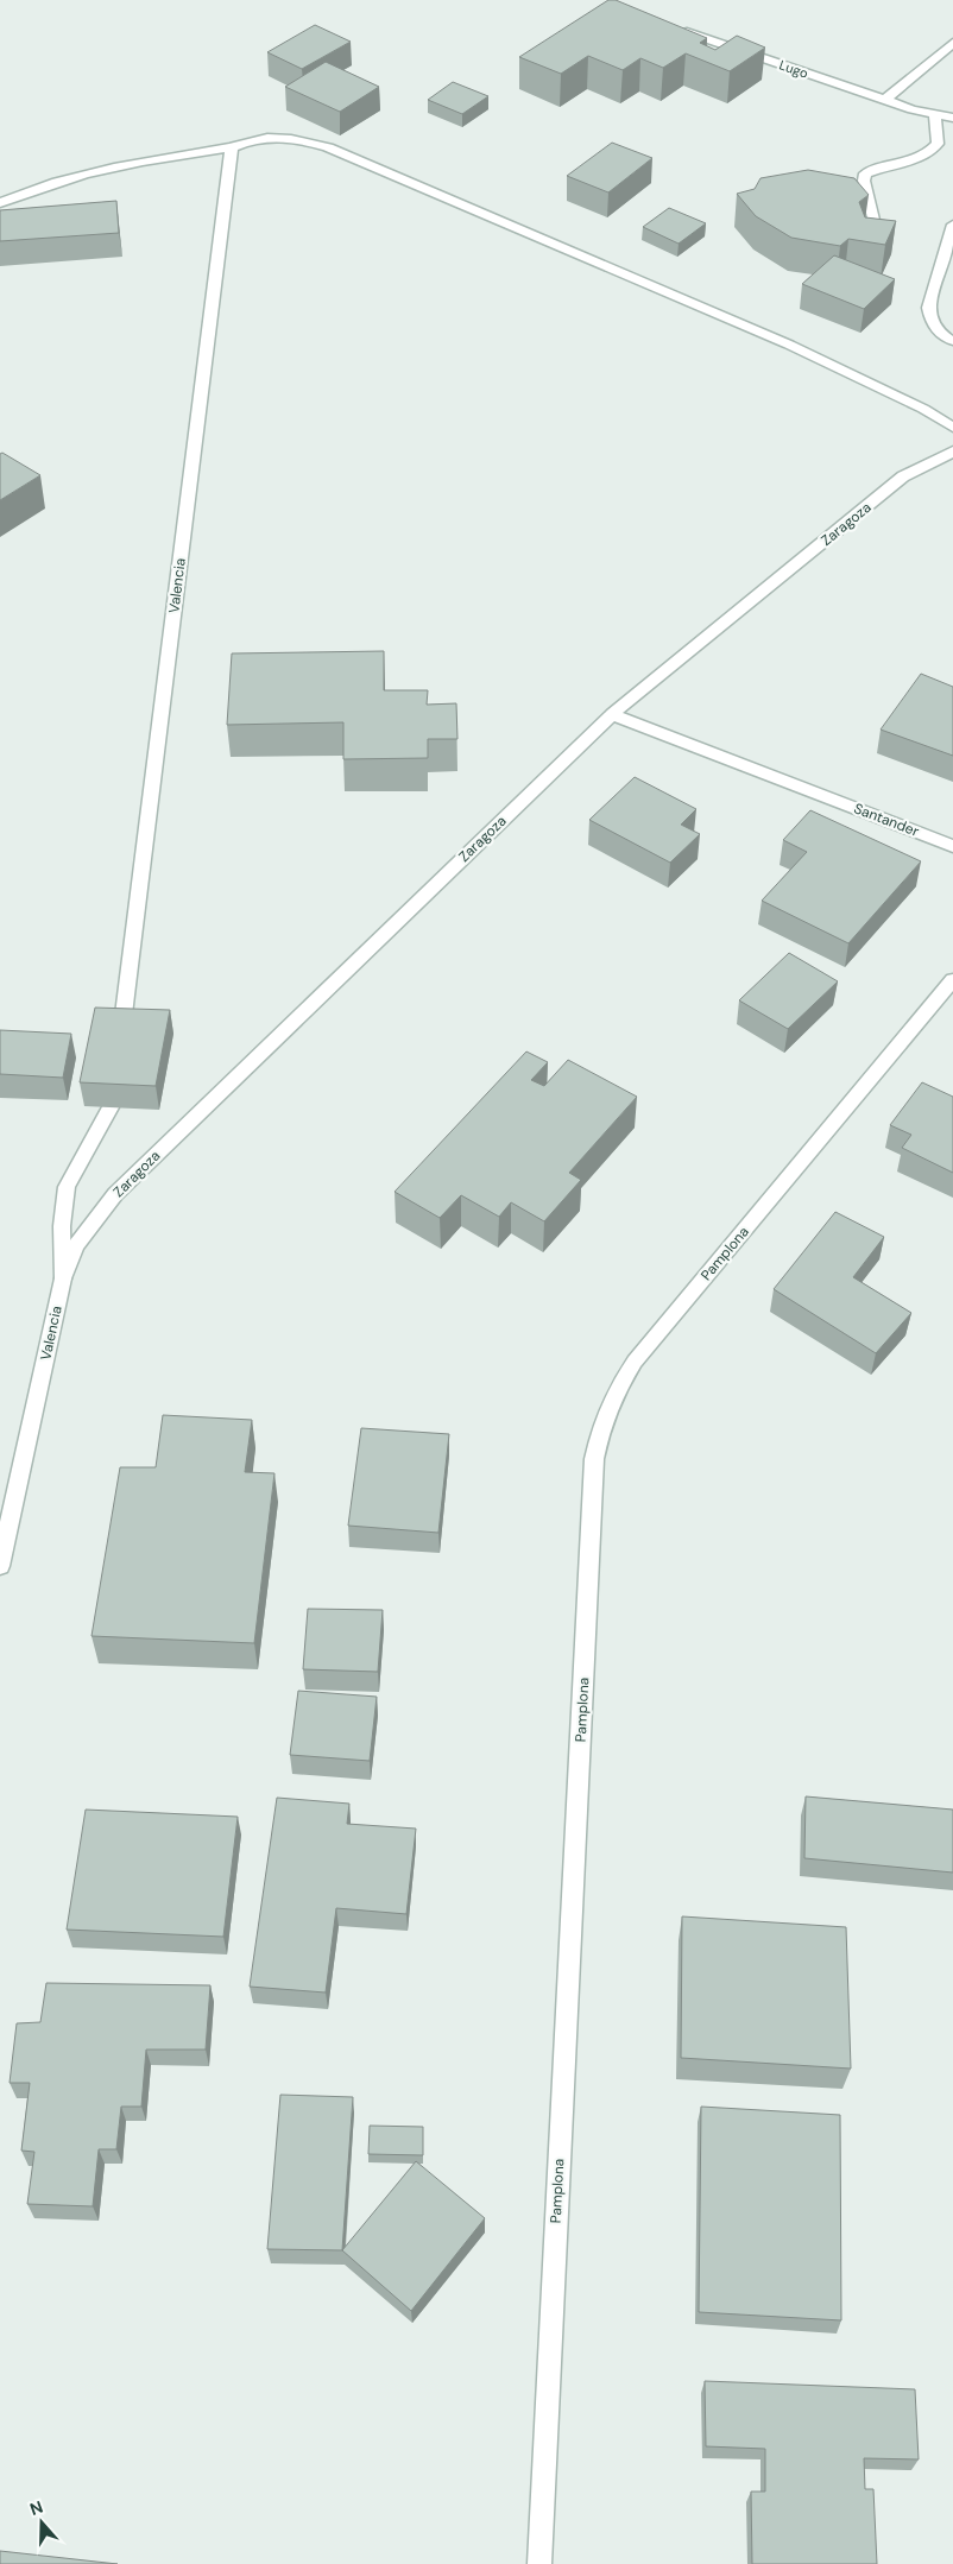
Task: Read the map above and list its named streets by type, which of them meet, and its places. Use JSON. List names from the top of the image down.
{
  "streets": {
    "street": [
      "Lugo",
      "Zaragoza",
      "Valencia",
      "Santander",
      "Pamplona"
    ]
  },
  "crossings": [
    ["Zaragoza", "Valencia"],
    ["Zaragoza", "Santander"]
  ],
  "north": "top"
}
